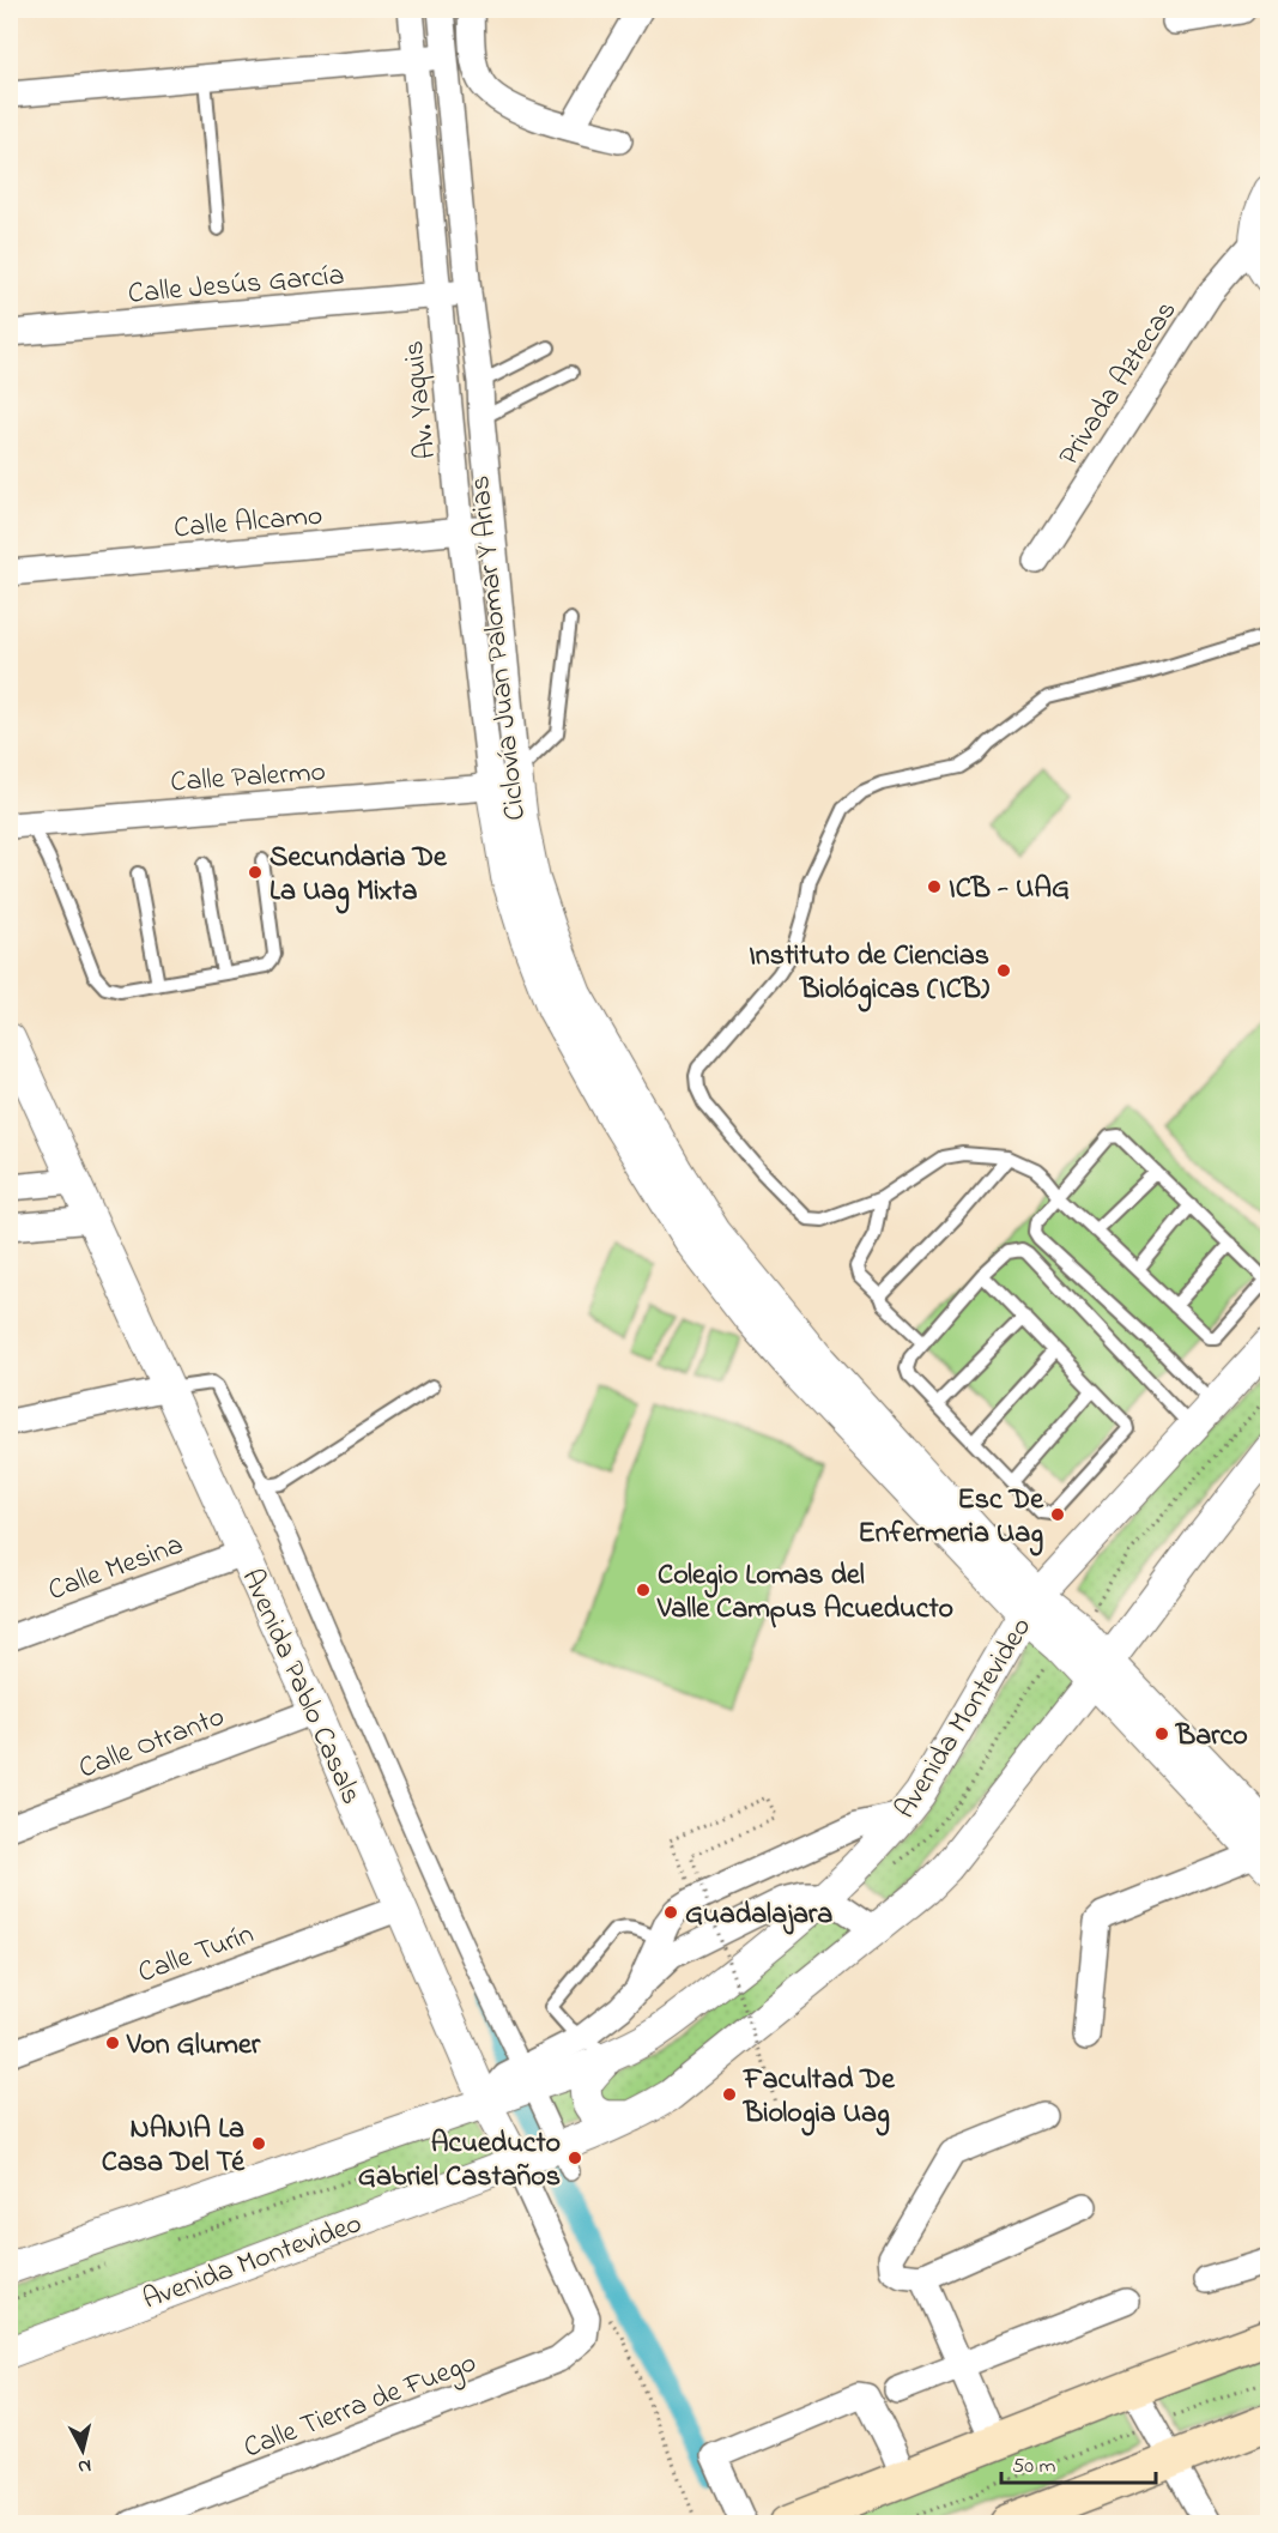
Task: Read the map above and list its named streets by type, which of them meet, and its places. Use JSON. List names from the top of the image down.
{
  "streets": {
    "street": [
      "Calle Jesús García",
      "Privada Aztecas",
      "Av. Yaquis",
      "Calle Alcamo",
      "Calle Palermo",
      "Calle Mesina",
      "Avenida Pablo Casals",
      "Avenida Montevideo",
      "Calle Otranto",
      "Calle Turín",
      "Calle Tierra de Fuego"
    ]
  },
  "crossings": [
    ["Calle Jesús García", "Av. Yaquis"],
    ["Av. Yaquis", "Calle Alcamo"],
    ["Av. Yaquis", "Calle Palermo"],
    ["Calle Mesina", "Avenida Pablo Casals"],
    ["Avenida Pablo Casals", "Avenida Montevideo"],
    ["Avenida Pablo Casals", "Calle Otranto"],
    ["Avenida Pablo Casals", "Calle Turín"],
    ["Avenida Pablo Casals", "Calle Tierra de Fuego"]
  ],
  "places": [
    "Secundaria De La Uag Mixta",
    "ICB - UAG",
    "Instituto de Ciencias Biológicas (ICB)",
    "Esc De Enfermeria Uag",
    "Colegio Lomas del Valle Campus Acueducto",
    "Barco",
    "Guadalajara",
    "Von Glumer",
    "Facultad De Biologia Uag",
    "NANIA La Casa Del Té",
    "Acueducto Gabriel Castaños"
  ],
  "scale_bar": "50 m",
  "north": "bottom"
}
